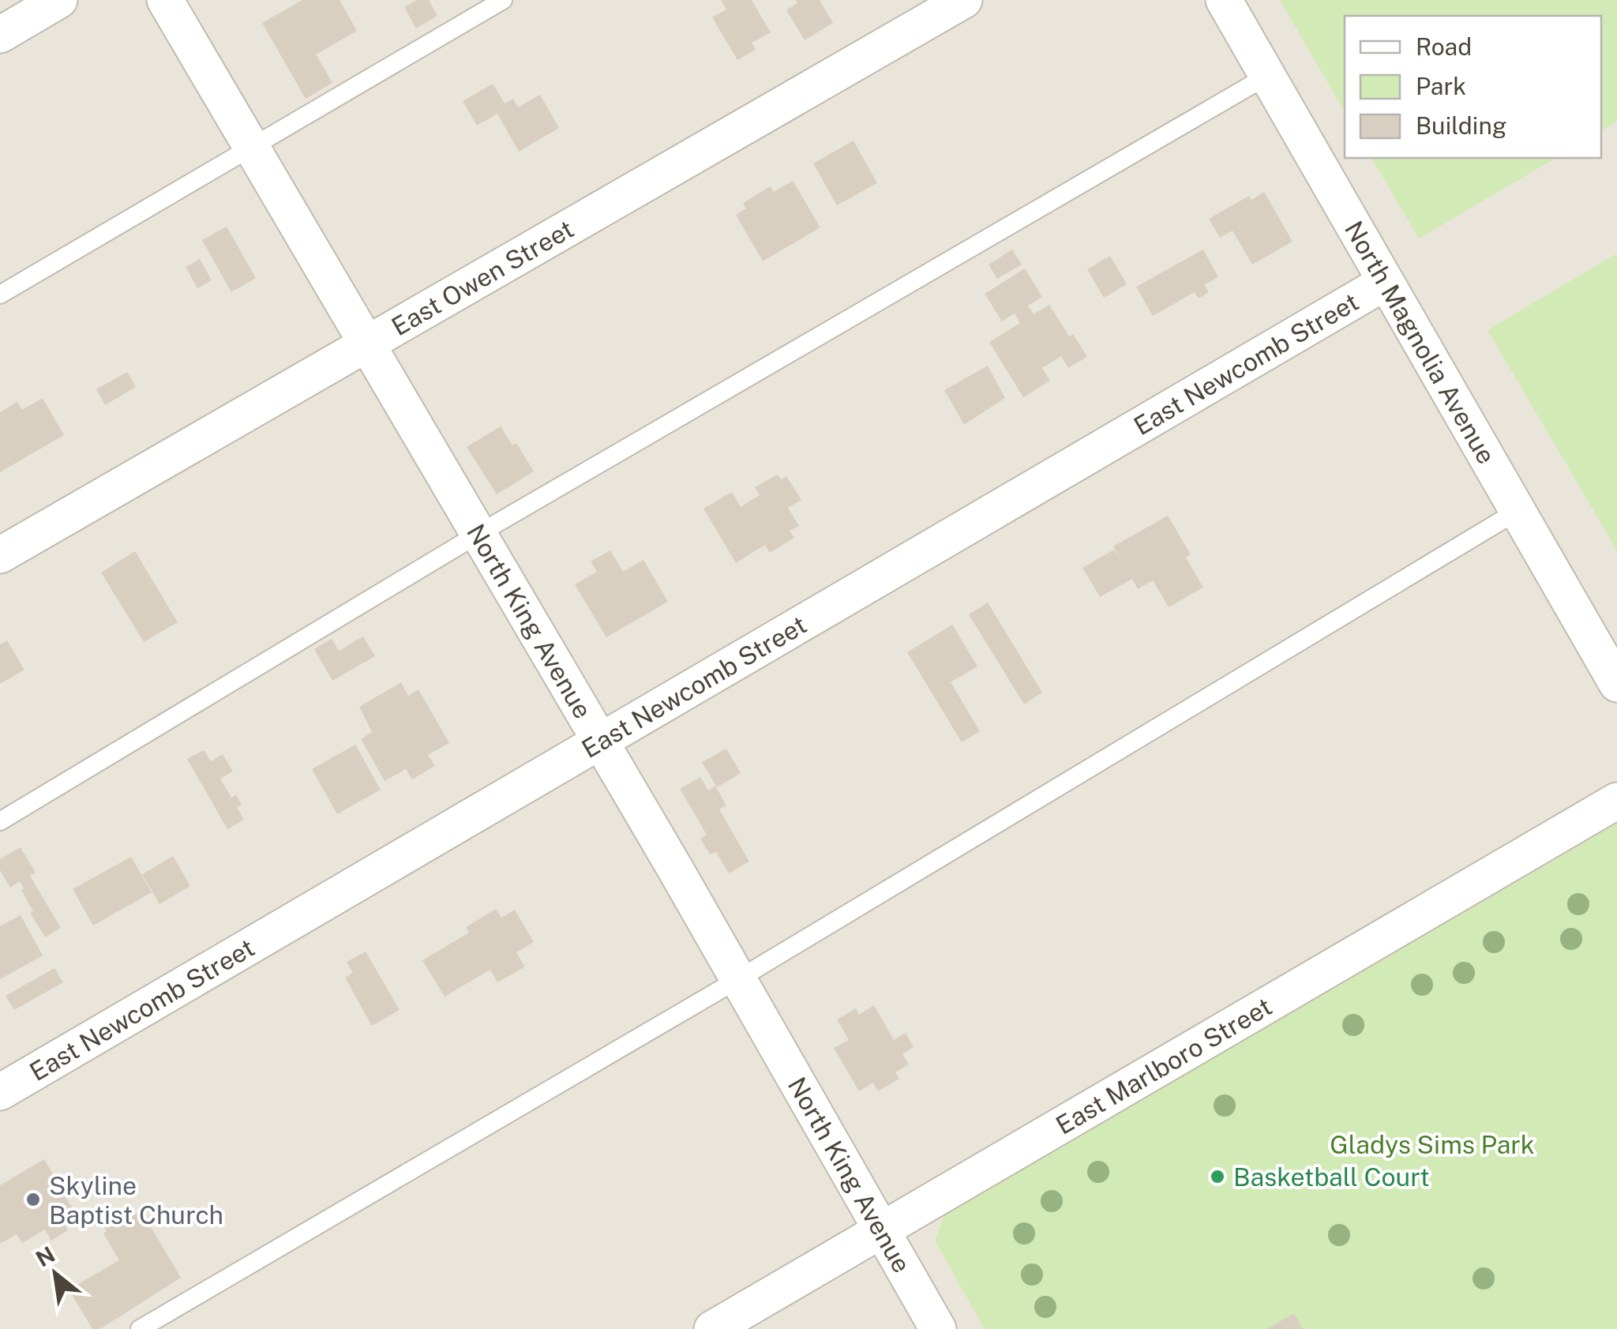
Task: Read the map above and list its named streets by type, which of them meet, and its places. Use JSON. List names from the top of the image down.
{
  "streets": {
    "street": [
      "East Owen Street",
      "North Magnolia Avenue",
      "East Newcomb Street",
      "North King Avenue",
      "East Marlboro Street"
    ]
  },
  "crossings": [
    ["East Owen Street", "North King Avenue"],
    ["North Magnolia Avenue", "East Newcomb Street"],
    ["East Newcomb Street", "North King Avenue"],
    ["North King Avenue", "East Marlboro Street"]
  ],
  "parks": ["Gladys Sims Park"],
  "places": ["Basketball Court", "Skyline Baptist Church"],
  "legend": ["Road", "Park", "Building"],
  "north": "top left"
}
